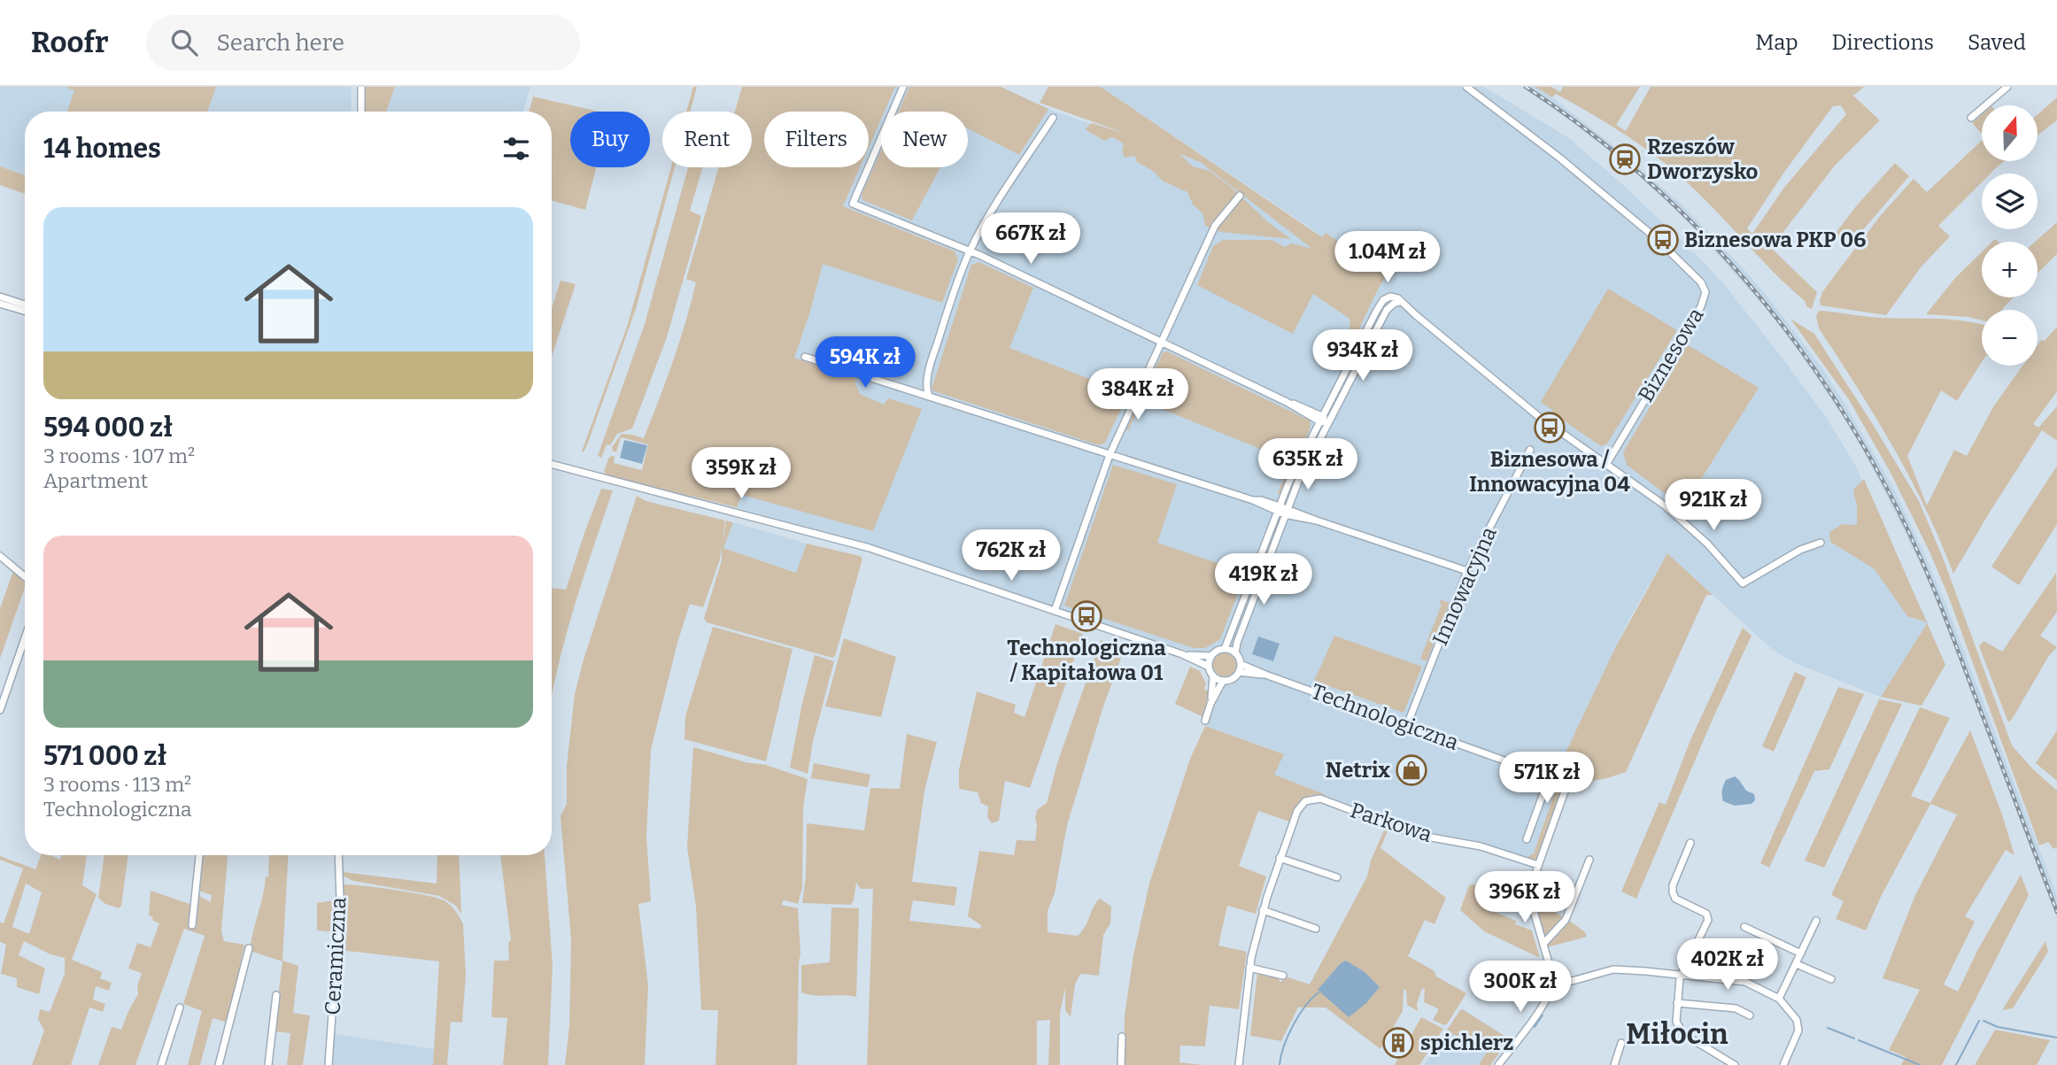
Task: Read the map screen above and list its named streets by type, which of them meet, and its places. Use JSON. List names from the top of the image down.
{
  "streets": {
    "street": [
      "Biznesowa",
      "Innowacyjna",
      "Technologiczna",
      "Parkowa",
      "Ceramiczna"
    ]
  },
  "crossings": [
    ["Innowacyjna", "Technologiczna"]
  ],
  "districts": ["Miłocin"],
  "places": {
    "station": ["Rzeszów Dworzysko"],
    "bus stop": ["Biznesowa PKP 06", "Biznesowa / Innowacyjna 04", "Technologiczna / Kapitałowa 01"],
    "shop": ["Netrix"],
    "building": ["spichlerz"]
  },
  "north": "top",
  "page": {
    "header": "Roofr",
    "search": "Search here",
    "nav": ["Map", "Directions", "Saved"],
    "map_buttons": ["+", "−"],
    "chip": [
      "Buy",
      "Rent",
      "Filters",
      "New"
    ],
    "heading": "14 homes",
    "list": [
      {
        "name": "594 000 zł",
        "note": "3 rooms · 107 m² · Apartment"
      },
      {
        "name": "571 000 zł",
        "note": "3 rooms · 113 m² · Technologiczna"
      }
    ],
    "price": [
      "667K zł",
      "1.04M zł",
      "934K zł",
      "594K zł",
      "384K zł",
      "635K zł",
      "359K zł",
      "921K zł",
      "762K zł",
      "419K zł",
      "571K zł",
      "396K zł",
      "402K zł",
      "300K zł"
    ]
  }
}
